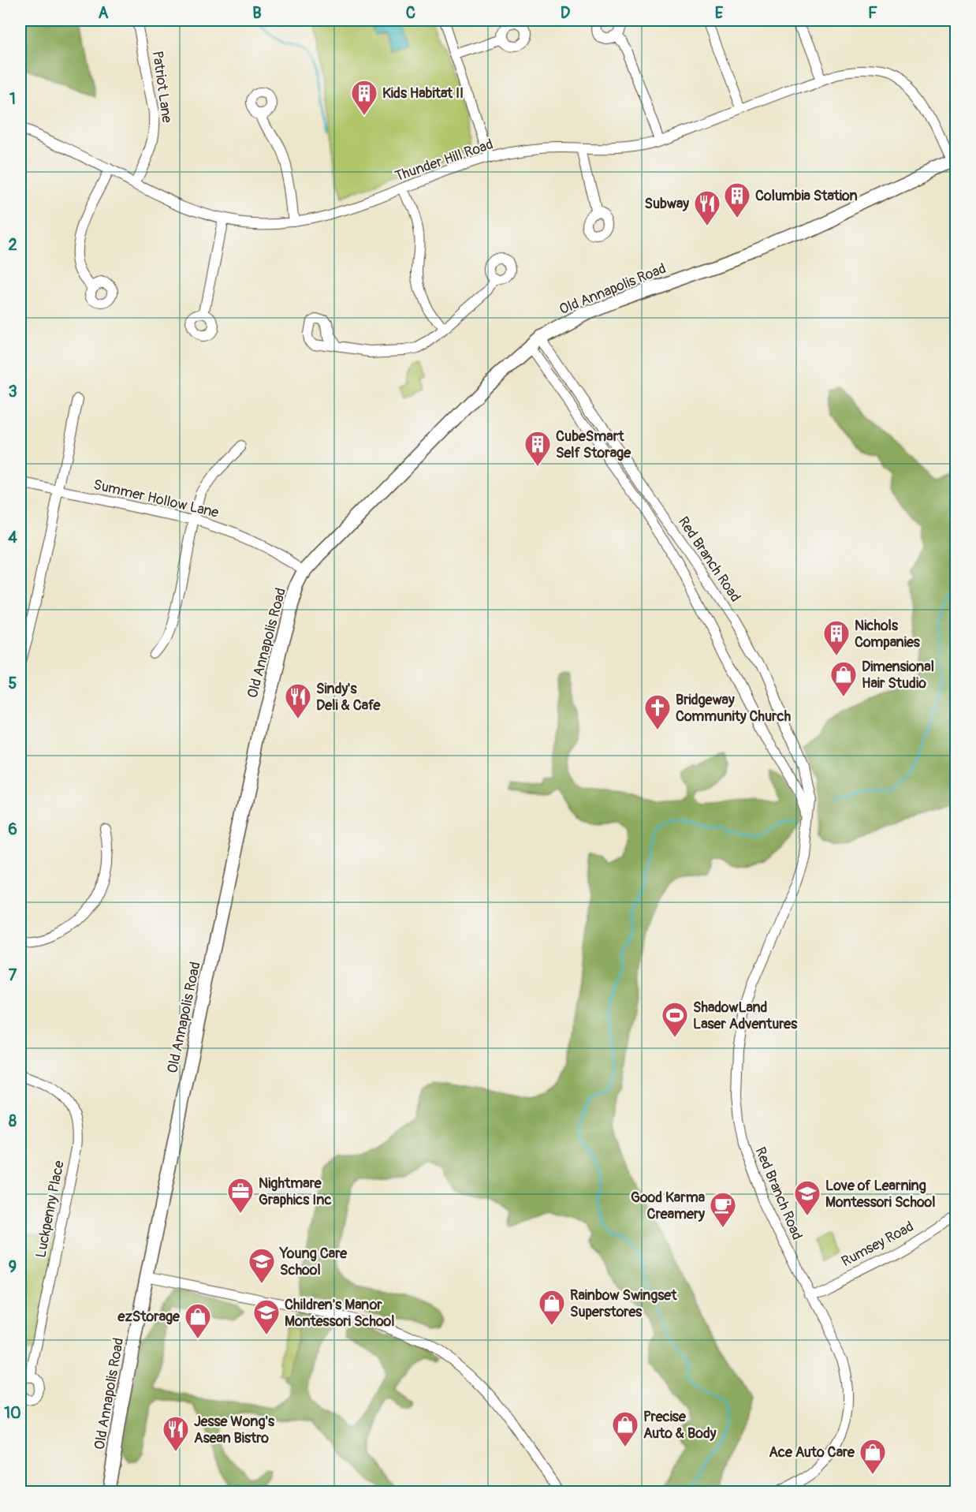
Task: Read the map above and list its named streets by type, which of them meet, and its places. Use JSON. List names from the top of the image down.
{
  "streets": {
    "main road": ["Old Annapolis Road"],
    "street": [
      "Patriot Lane",
      "Thunder Hill Road",
      "Summer Hollow Lane",
      "Red Branch Road",
      "Luckpenny Place",
      "Rumsey Road"
    ]
  },
  "crossings": [
    ["Patriot Lane", "Thunder Hill Road"],
    ["Thunder Hill Road", "Old Annapolis Road"],
    ["Old Annapolis Road", "Summer Hollow Lane"],
    ["Old Annapolis Road", "Red Branch Road"],
    ["Red Branch Road", "Rumsey Road"]
  ],
  "places": {
    "building": [
      "Kids Habitat II",
      "Columbia Station",
      "CubeSmart Self Storage",
      "Nichols Companies"
    ],
    "restaurant": ["Subway", "Sindy's Deli & Cafe", "Jesse Wong's Asean Bistro"],
    "shop": [
      "Dimensional Hair Studio",
      "Rainbow Swingset Superstores",
      "ezStorage",
      "Precise Auto & Body",
      "Ace Auto Care"
    ],
    "church": ["Bridgeway Community Church"],
    "sports": ["ShadowLand Laser Adventures"],
    "office": ["Nightmare Graphics Inc"],
    "school or university": ["Love of Learning Montessori School", "Young Care School", "Children's Manor Montessori School"],
    "cafe": ["Good Karma Creamery"]
  },
  "grid": {
    "columns": [
      "A",
      "B",
      "C",
      "D",
      "E",
      "F"
    ],
    "rows": [
      "1",
      "2",
      "3",
      "4",
      "5",
      "6",
      "7",
      "8",
      "9",
      "10"
    ]
  }
}
